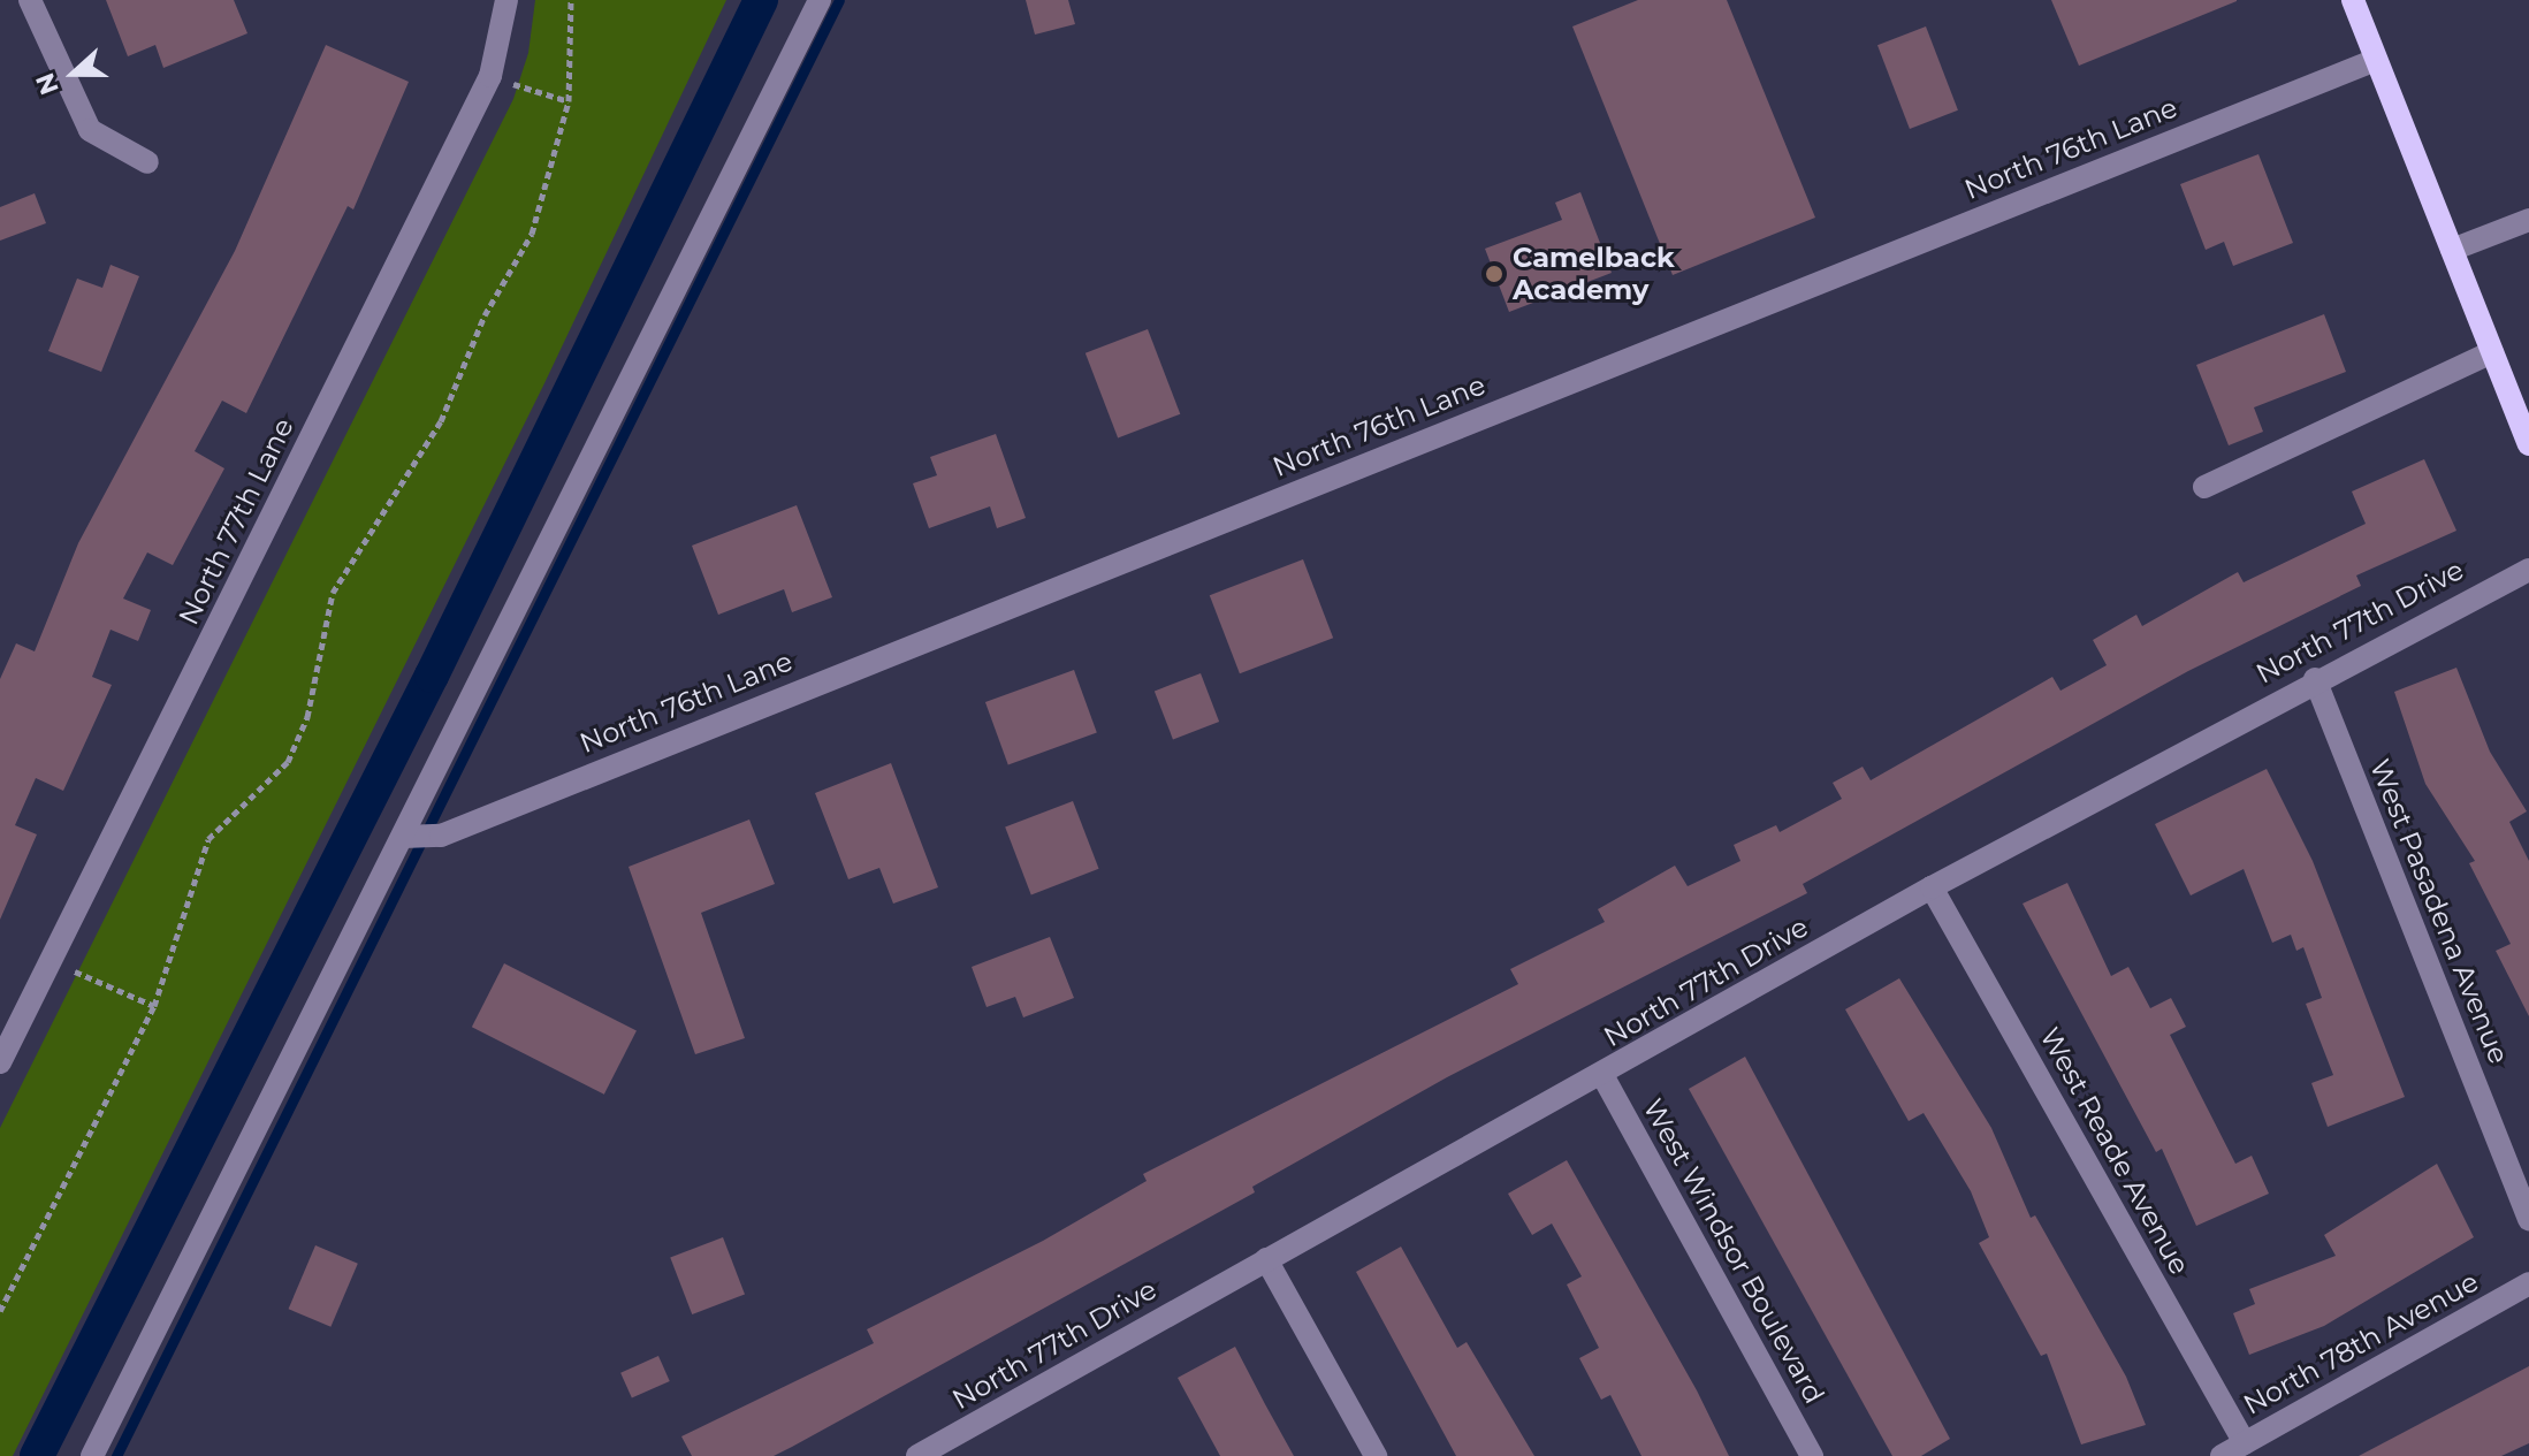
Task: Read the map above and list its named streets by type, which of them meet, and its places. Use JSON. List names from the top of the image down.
{
  "streets": {
    "street": [
      "North 76th Lane",
      "North 77th Lane",
      "North 77th Drive",
      "West Pasadena Avenue",
      "West Reade Avenue",
      "West Windsor Boulevard",
      "North 78th Avenue"
    ]
  },
  "crossings": [
    ["North 77th Drive", "West Pasadena Avenue"],
    ["North 77th Drive", "West Reade Avenue"],
    ["North 77th Drive", "West Windsor Boulevard"],
    ["West Reade Avenue", "North 78th Avenue"]
  ],
  "places": ["Camelback Academy"],
  "north": "left"
}
